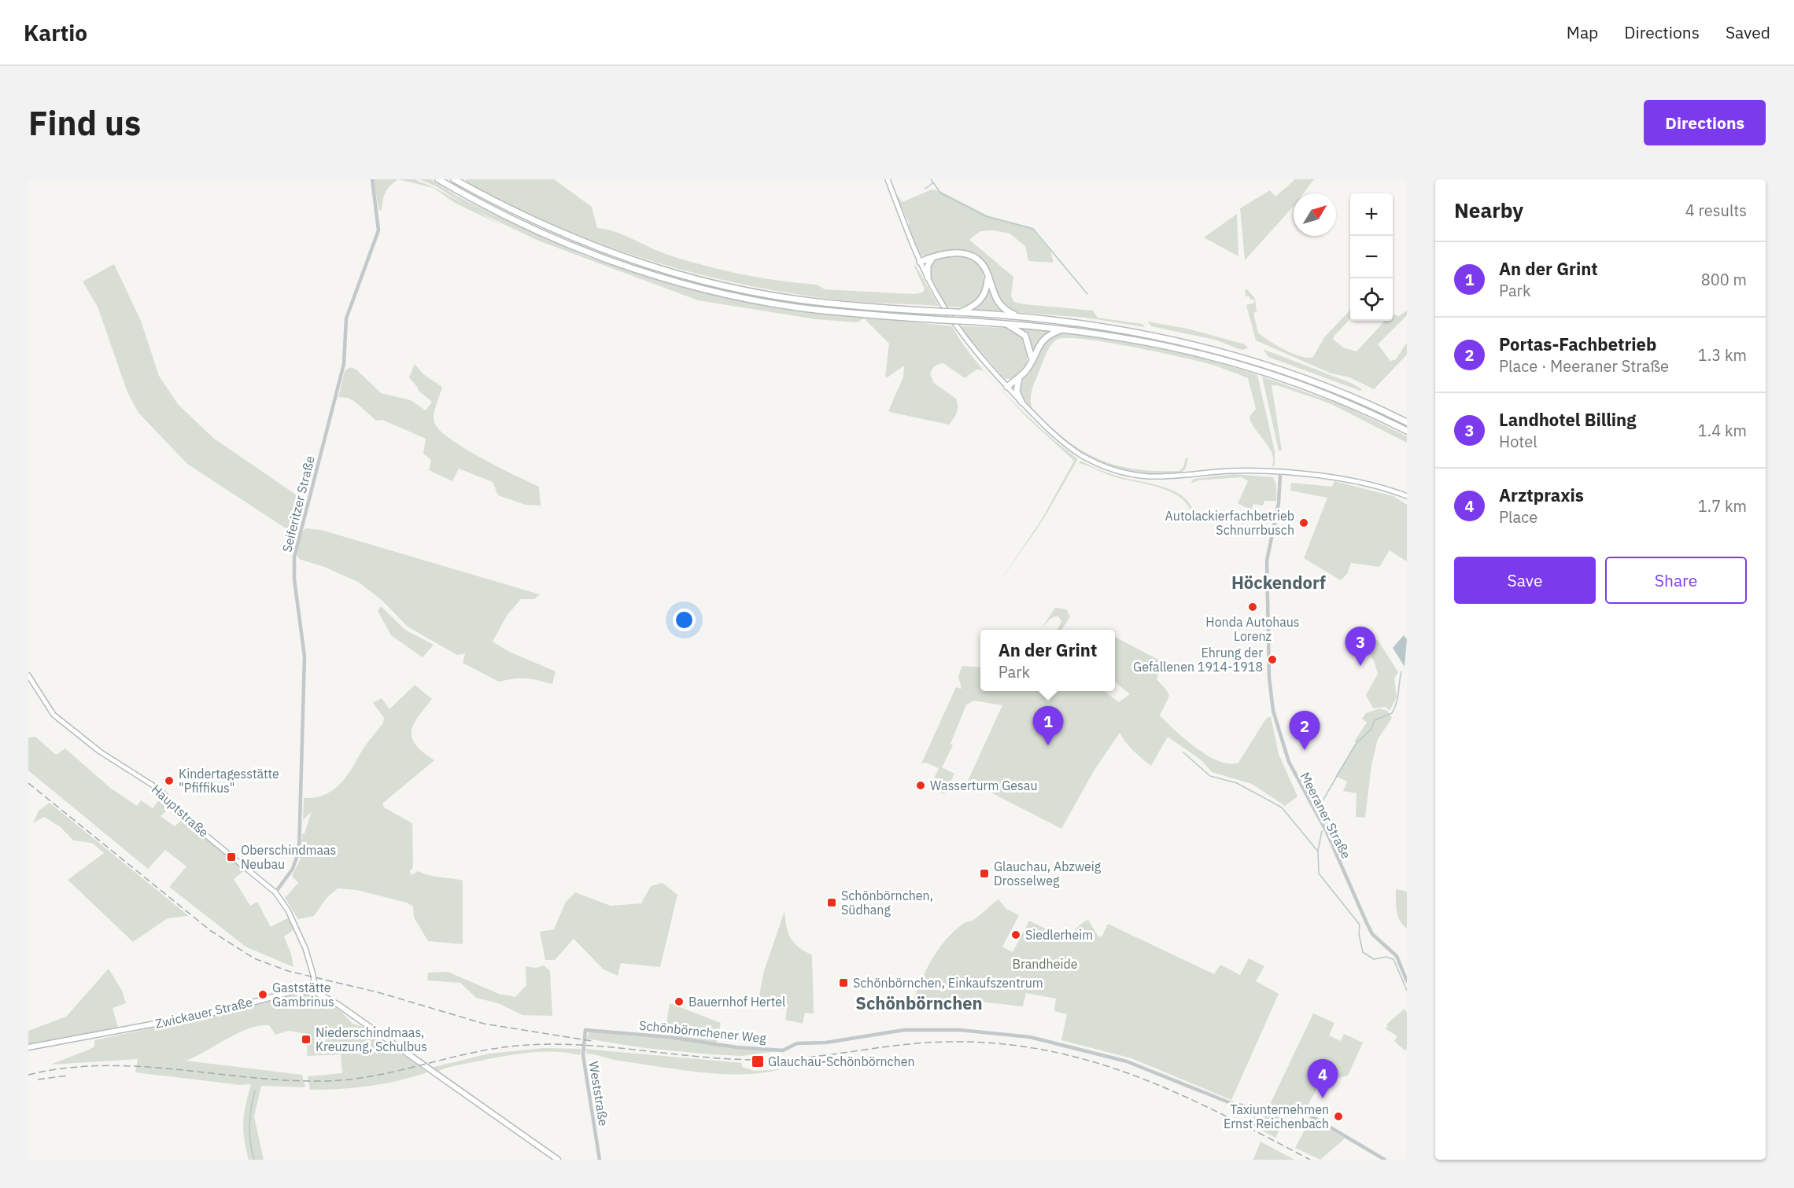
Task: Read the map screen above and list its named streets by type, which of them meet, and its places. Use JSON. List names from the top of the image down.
{
  "streets": {
    "main road": ["Hauptstraße", "Zwickauer Straße"],
    "street": [
      "Seiferitzer Straße",
      "Meeraner Straße",
      "Schönbörnchener Weg",
      "Weststraße"
    ]
  },
  "crossings": [
    ["Seiferitzer Straße", "Hauptstraße"],
    ["Hauptstraße", "Zwickauer Straße"],
    ["Schönbörnchener Weg", "Weststraße"]
  ],
  "districts": ["Höckendorf", "Schönbörnchen"],
  "parks": ["Brandheide"],
  "places": {
    "other": [
      "Autolackierfachbetrieb Schnurrbusch",
      "Honda Autohaus Lorenz",
      "Ehrung der Gefallenen 1914-1918",
      "Kindertagesstätte \"Pfiffikus\"",
      "Wasserturm Gesau",
      "Siedlerheim",
      "Gaststätte Gambrinus",
      "Bauernhof Hertel",
      "Taxiunternehmen Ernst Reichenbach"
    ],
    "transit": [
      "Oberschindmaas Neubau",
      "Glauchau, Abzweig Drosselweg",
      "Schönbörnchen, Südhang",
      "Schönbörnchen, Einkaufszentrum",
      "Niederschindmaas, Kreuzung, Schulbus",
      "Glauchau-Schönbörnchen"
    ]
  },
  "north": "top right",
  "page": {
    "header": "Kartio",
    "nav": ["Map", "Directions", "Saved"],
    "buttons": [
      "Directions",
      ["Save", "Share"]
    ],
    "title": "Find us",
    "heading": ["Nearby", "4 results"],
    "map_buttons": ["+", "−"],
    "list": [
      {
        "mark": "1",
        "name": "An der Grint",
        "note": "Park",
        "value": "800 m"
      },
      {
        "mark": "2",
        "name": "Portas-Fachbetrieb",
        "note": "Place · Meeraner Straße",
        "value": "1.3 km"
      },
      {
        "mark": "3",
        "name": "Landhotel Billing",
        "note": "Hotel",
        "value": "1.4 km"
      },
      {
        "mark": "4",
        "name": "Arztpraxis",
        "note": "Place",
        "value": "1.7 km"
      }
    ],
    "pins": [
      "3",
      "1",
      "2",
      "4"
    ],
    "popup": ["An der Grint", "Park"]
  }
}
